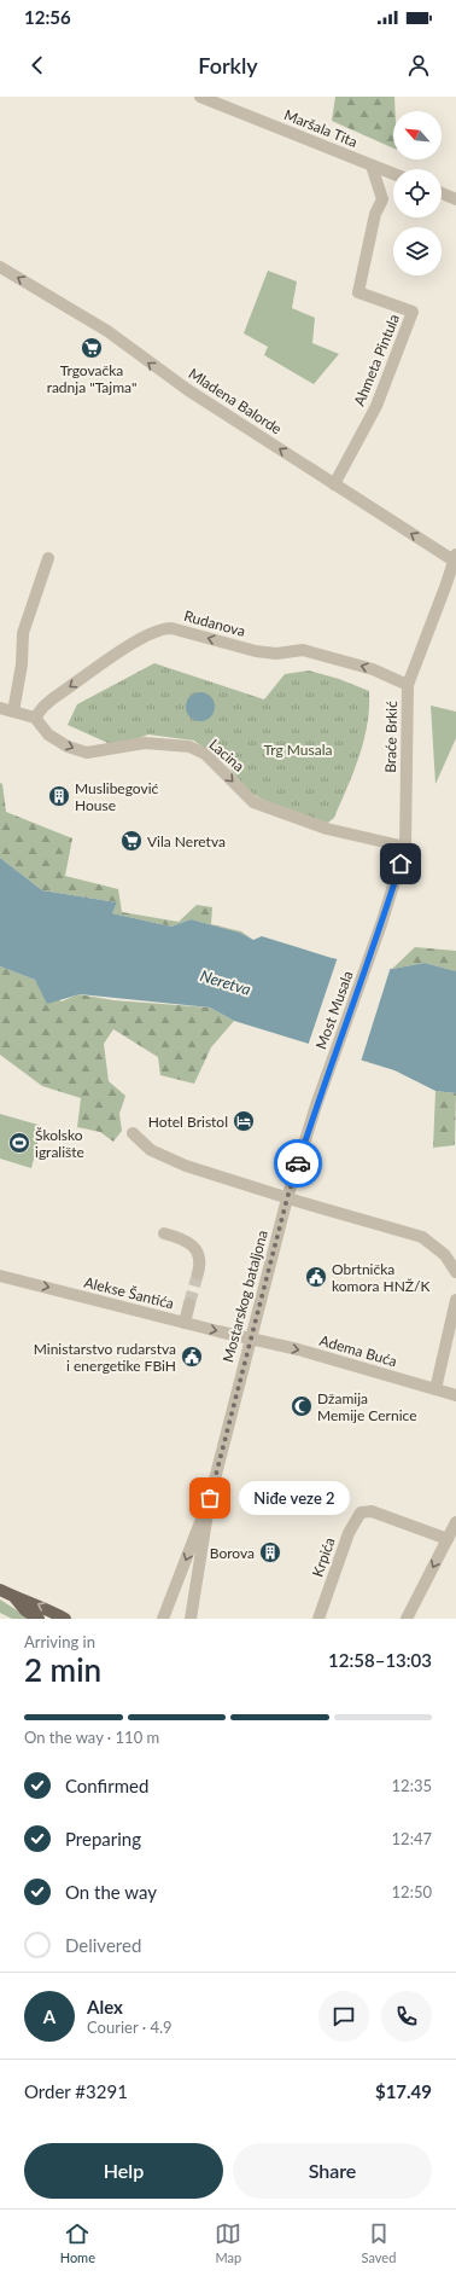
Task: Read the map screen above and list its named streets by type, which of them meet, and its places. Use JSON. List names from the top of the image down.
{
  "streets": {
    "street": [
      "Maršala Tita",
      "Ahmeta Pintula",
      "Mladena Balorde",
      "Rudanova",
      "Braće Brkić",
      "Lacina",
      "Most Musala",
      "Alekse Šantića",
      "Mostarskog bataljona",
      "Adema Buća",
      "Krpića"
    ]
  },
  "crossings": [
    ["Maršala Tita", "Ahmeta Pintula"],
    ["Ahmeta Pintula", "Mladena Balorde"],
    ["Mladena Balorde", "Braće Brkić"],
    ["Rudanova", "Braće Brkić"],
    ["Rudanova", "Lacina"],
    ["Braće Brkić", "Lacina"],
    ["Braće Brkić", "Most Musala"],
    ["Most Musala", "Mostarskog bataljona"],
    ["Alekse Šantića", "Mostarskog bataljona"],
    ["Alekse Šantića", "Adema Buća"],
    ["Mostarskog bataljona", "Adema Buća"]
  ],
  "one_way": [
    "Mladena Balorde",
    "Rudanova",
    "Lacina",
    "Alekse Šantića",
    "Adema Buća"
  ],
  "water": ["Neretva"],
  "parks": ["Trg Musala"],
  "places": {
    "supermarket": ["Trgovačka radnja \"Tajma\"", "Vila Neretva"],
    "building": ["Muslibegović House", "Borova"],
    "hotel": ["Hotel Bristol"],
    "sports": ["Školsko igralište"],
    "public building": ["Obrtnička komora HNŽ/K", "Ministarstvo rudarstva i energetike FBiH"],
    "mosque": ["Džamija Memije Cernice"],
    "other": ["Niđe veze 2"]
  },
  "north": "top left",
  "page": {
    "status": "12:56",
    "header": "Forkly",
    "bubble": "Niđe veze 2",
    "heading": ["2 min", "Arriving in", "12:58–13:03"],
    "panel": [
      "Alex",
      "Courier · 4.9",
      "Order #3291",
      "$17.49"
    ],
    "bar": "On the way · 110 m",
    "list": [
      ["Confirmed", "12:35"],
      ["Preparing", "12:47"],
      ["On the way", "12:50"],
      "Delivered"
    ],
    "round": "A",
    "buttons": ["Help", "Share"],
    "tabs": ["Home", "Map", "Saved"]
  }
}
